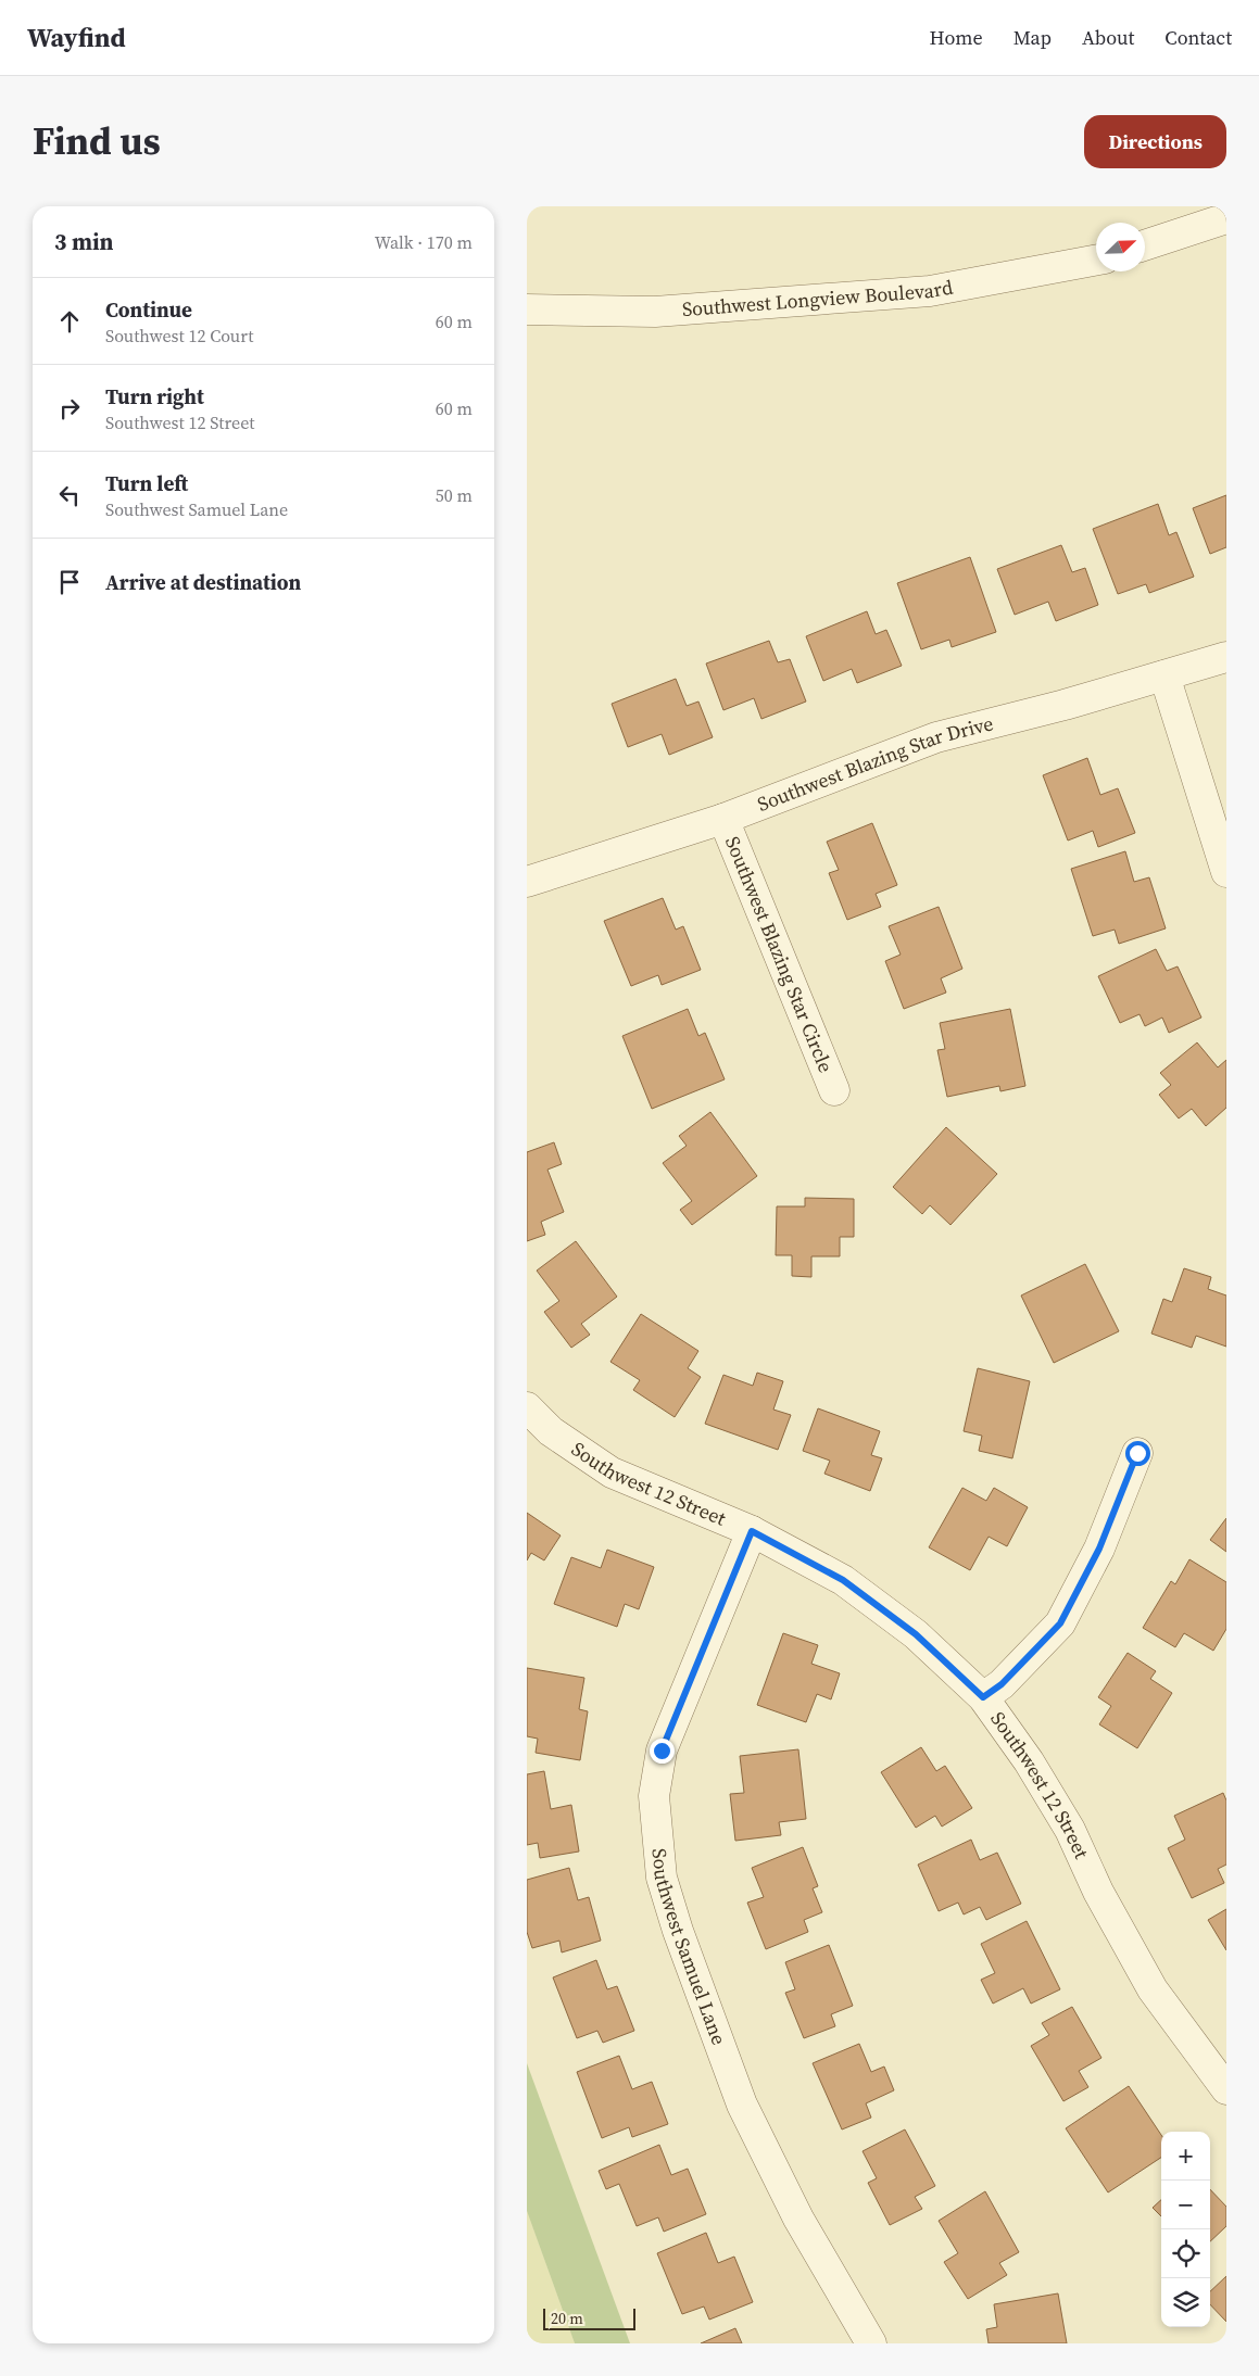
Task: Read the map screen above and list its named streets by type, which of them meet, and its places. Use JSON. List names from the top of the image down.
{
  "streets": {
    "street": [
      "Southwest Longview Boulevard",
      "Southwest Blazing Star Drive",
      "Southwest Blazing Star Circle",
      "Southwest 12 Street",
      "Southwest Samuel Lane"
    ]
  },
  "crossings": [
    ["Southwest Blazing Star Drive", "Southwest Blazing Star Circle"],
    ["Southwest 12 Street", "Southwest Samuel Lane"]
  ],
  "scale_bar": "20 m",
  "north": "top right",
  "page": {
    "header": "Wayfind",
    "nav": [
      "Home",
      "Map",
      "About",
      "Contact"
    ],
    "title": "Find us",
    "buttons": "Directions",
    "heading": ["3 min", "Walk · 170 m"],
    "list": [
      ["Continue", "Southwest 12 Court", "60 m"],
      ["Turn right", "Southwest 12 Street", "60 m"],
      ["Turn left", "Southwest Samuel Lane", "50 m"],
      "Arrive at destination"
    ],
    "map_buttons": ["+", "−"],
    "scale": "20 m"
  }
}
